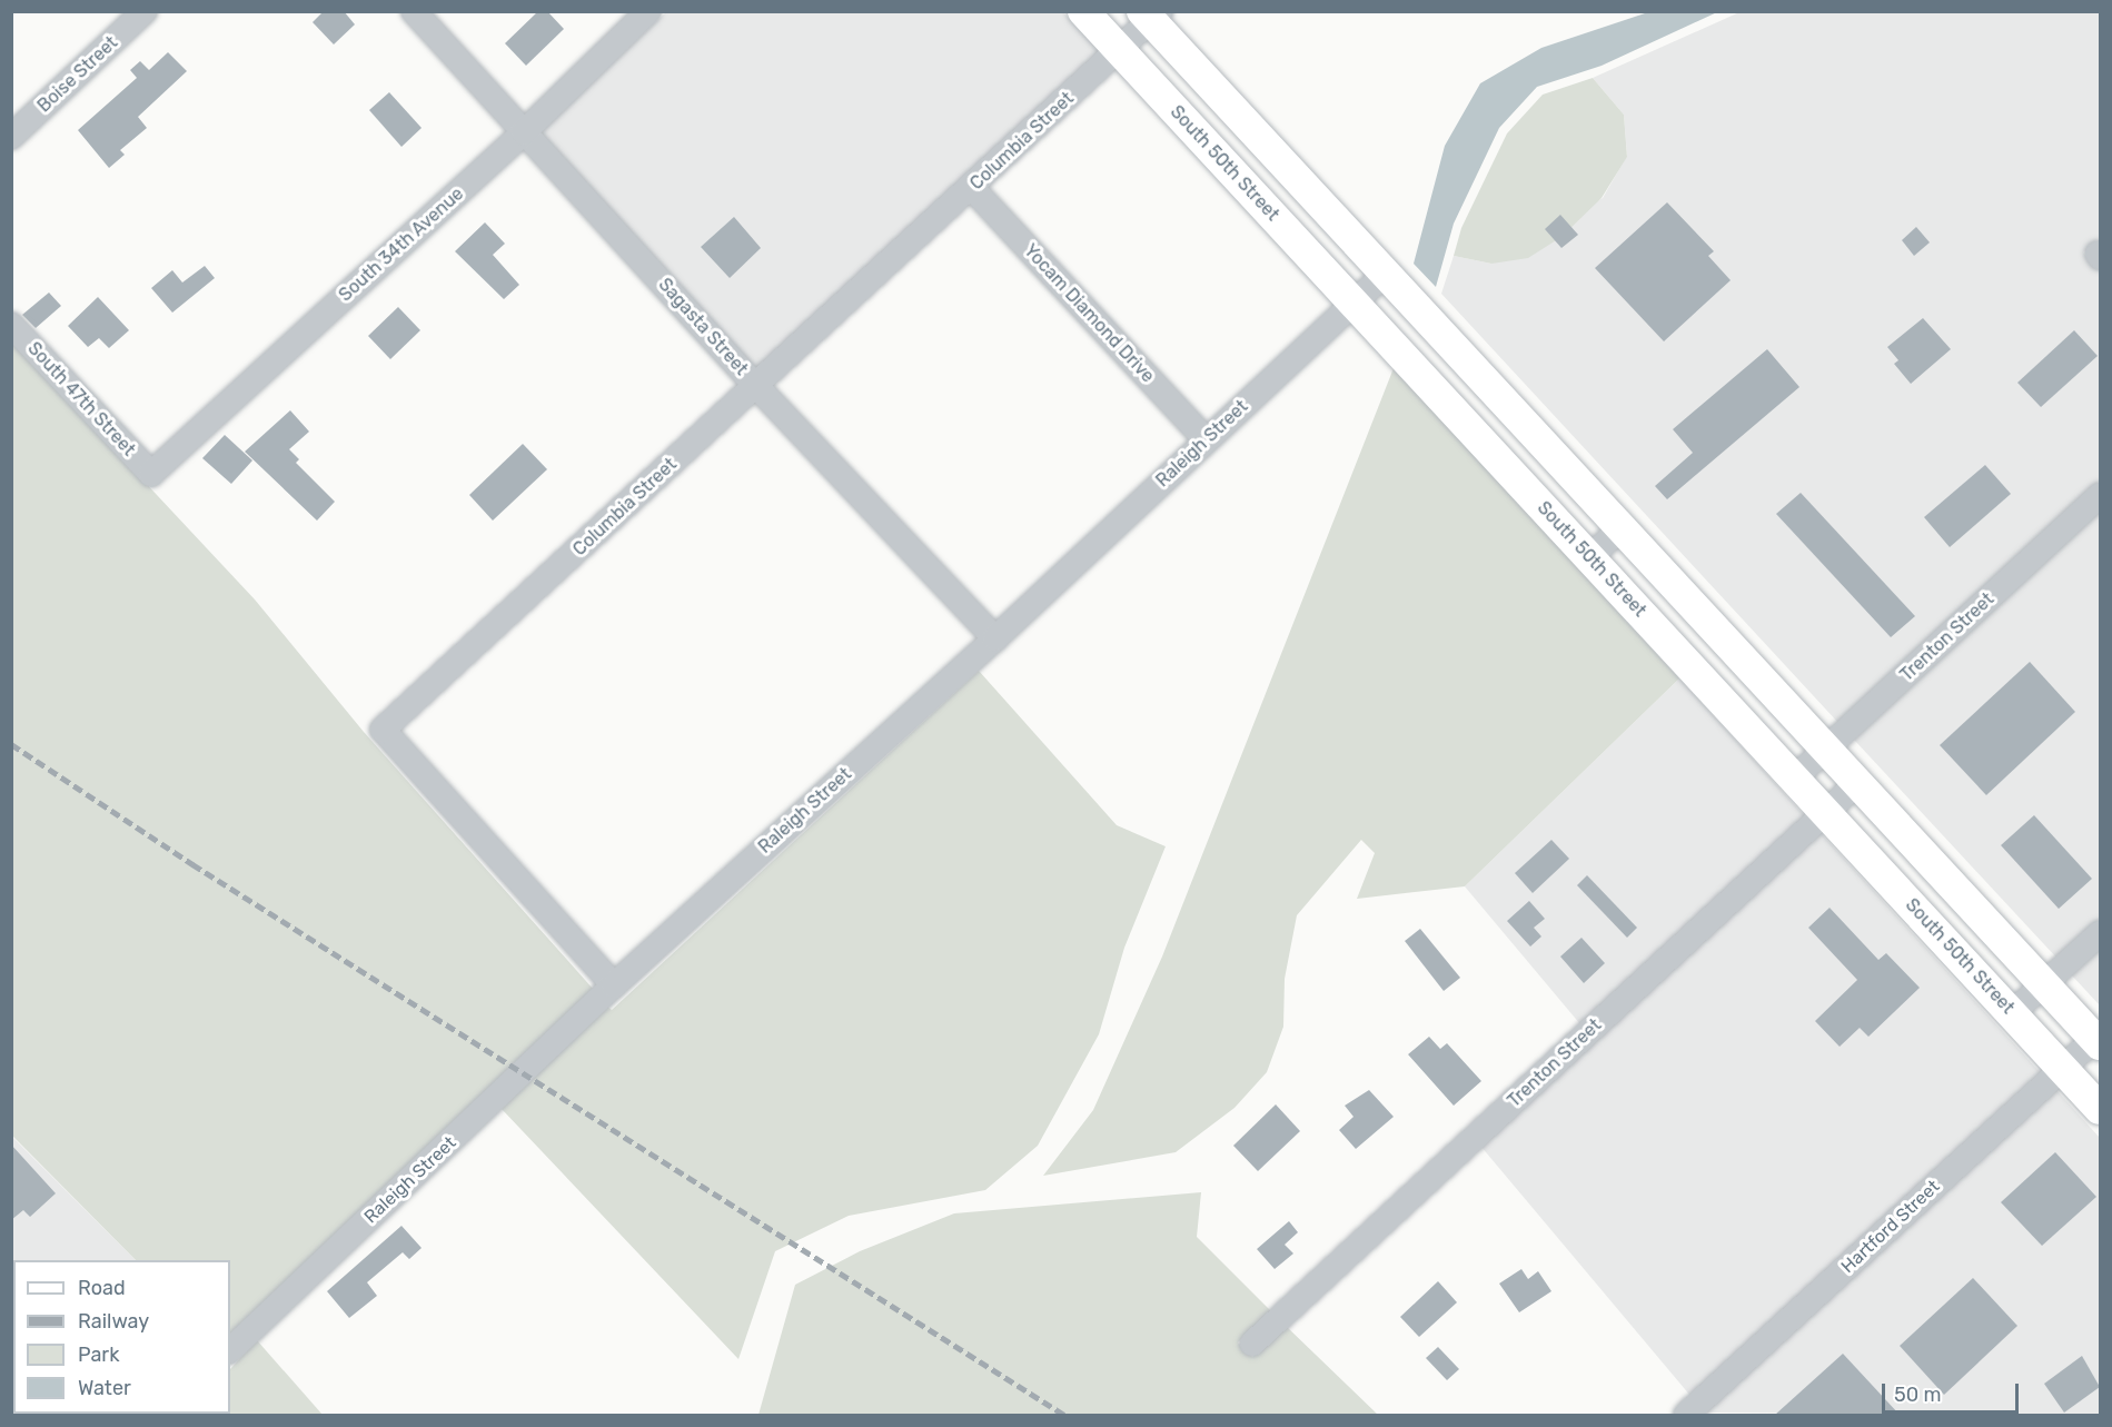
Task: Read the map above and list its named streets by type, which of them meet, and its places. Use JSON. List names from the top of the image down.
{
  "streets": {
    "main road": ["South 50th Street"],
    "street": [
      "Boise Street",
      "Columbia Street",
      "South 34th Avenue",
      "Yocam Diamond Drive",
      "Sagasta Street",
      "South 47th Street",
      "Raleigh Street",
      "Trenton Street",
      "Hartford Street"
    ]
  },
  "crossings": [
    ["Columbia Street", "South 50th Street"],
    ["Columbia Street", "Yocam Diamond Drive"],
    ["Columbia Street", "Sagasta Street"],
    ["Columbia Street", "Raleigh Street"],
    ["South 50th Street", "Raleigh Street"],
    ["South 50th Street", "Trenton Street"],
    ["South 50th Street", "Hartford Street"],
    ["South 34th Avenue", "Sagasta Street"],
    ["South 34th Avenue", "South 47th Street"],
    ["Yocam Diamond Drive", "Raleigh Street"],
    ["Sagasta Street", "Raleigh Street"]
  ],
  "legend": [
    "Road",
    "Railway",
    "Park",
    "Water"
  ],
  "scale_bar": "50 m"
}
